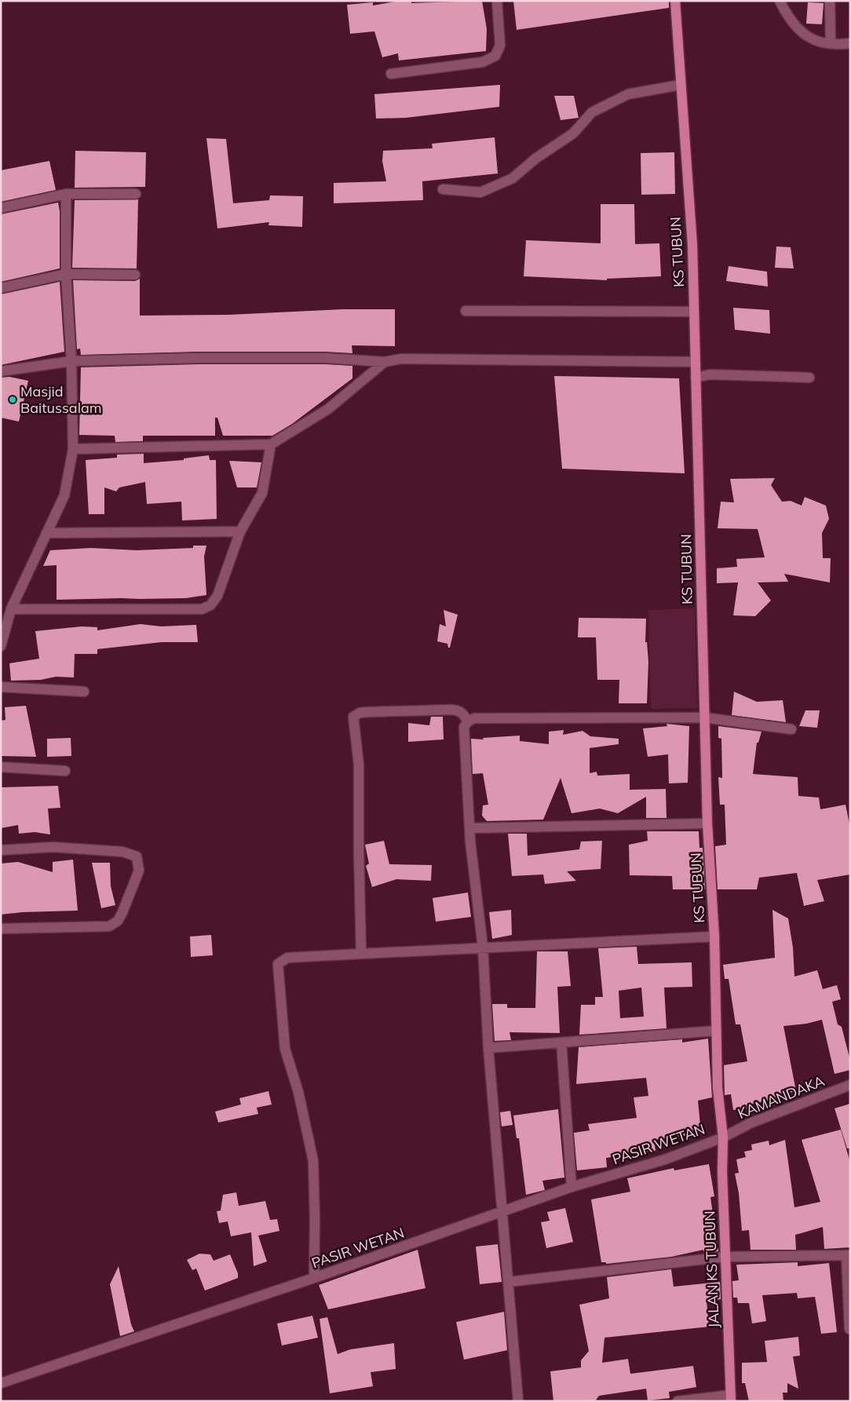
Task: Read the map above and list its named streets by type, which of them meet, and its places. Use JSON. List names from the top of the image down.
{
  "streets": {
    "main road": ["KS TUBUN", "JALAN KS TUBUN"],
    "street": ["KAMANDAKA", "PASIR WETAN"]
  },
  "crossings": [
    ["KS TUBUN", "KAMANDAKA"],
    ["KS TUBUN", "PASIR WETAN"],
    ["KS TUBUN", "JALAN KS TUBUN"],
    ["KAMANDAKA", "PASIR WETAN"],
    ["KAMANDAKA", "JALAN KS TUBUN"],
    ["PASIR WETAN", "JALAN KS TUBUN"]
  ],
  "places": ["Masjid Baitussalam"]
}
